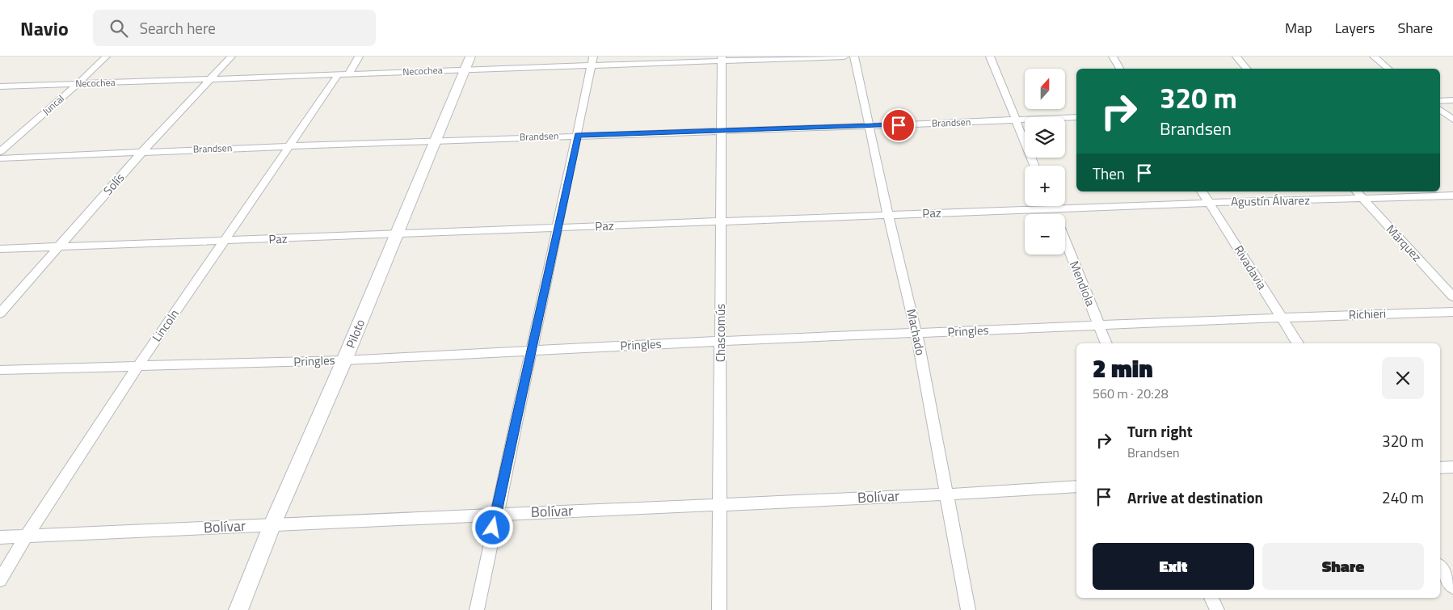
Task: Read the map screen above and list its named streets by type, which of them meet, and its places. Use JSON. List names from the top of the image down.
{
  "streets": {
    "main road": ["Piloto"],
    "street": [
      "Necochea",
      "Juncal",
      "Brandsen",
      "Solís",
      "Agustín Álvarez",
      "Paz",
      "Márquez",
      "Rivadavia",
      "Mendiola",
      "Richieri",
      "Lincoln",
      "Pringles",
      "Machado",
      "Chascomús",
      "Bolívar"
    ]
  },
  "crossings": [
    ["Necochea", "Juncal"],
    ["Necochea", "Solís"],
    ["Necochea", "Lincoln"],
    ["Necochea", "Chascomús"],
    ["Necochea", "Piloto"],
    ["Brandsen", "Solís"],
    ["Brandsen", "Lincoln"],
    ["Brandsen", "Machado"],
    ["Brandsen", "Chascomús"],
    ["Brandsen", "Piloto"],
    ["Solís", "Paz"],
    ["Agustín Álvarez", "Paz"],
    ["Agustín Álvarez", "Márquez"],
    ["Agustín Álvarez", "Rivadavia"],
    ["Paz", "Rivadavia"],
    ["Paz", "Mendiola"],
    ["Paz", "Lincoln"],
    ["Paz", "Machado"],
    ["Paz", "Chascomús"],
    ["Paz", "Piloto"],
    ["Rivadavia", "Richieri"],
    ["Rivadavia", "Pringles"],
    ["Mendiola", "Pringles"],
    ["Richieri", "Pringles"],
    ["Lincoln", "Pringles"],
    ["Lincoln", "Bolívar"],
    ["Pringles", "Machado"],
    ["Pringles", "Chascomús"],
    ["Pringles", "Piloto"],
    ["Machado", "Bolívar"],
    ["Chascomús", "Bolívar"],
    ["Piloto", "Bolívar"]
  ],
  "north": "top",
  "page": {
    "header": "Navio",
    "search": "Search here",
    "nav": ["Map", "Layers", "Share"],
    "map_buttons": ["+", "−"],
    "turn": ["320 m", "Brandsen"],
    "then": "Then",
    "heading": ["2 min", "560 m · 20:28"],
    "list": [
      {
        "name": "Turn right",
        "note": "Brandsen",
        "value": "320 m"
      },
      {
        "name": "Arrive at destination",
        "value": "240 m"
      }
    ],
    "buttons": ["Exit", "Share"]
  }
}
